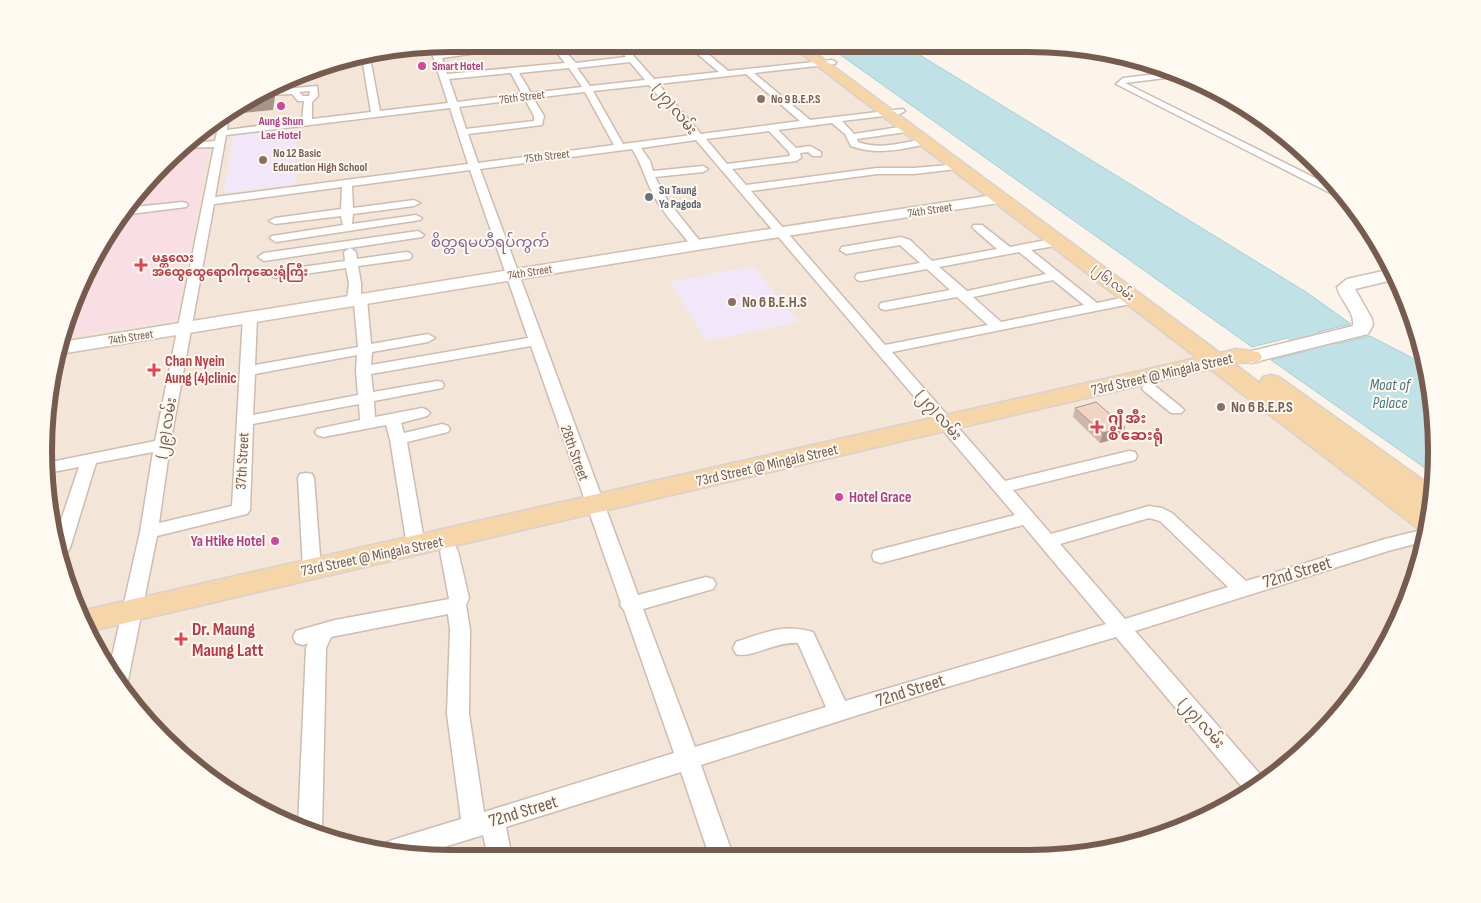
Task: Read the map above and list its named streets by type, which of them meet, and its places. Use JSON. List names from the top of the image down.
{
  "streets": {
    "main road": ["(၂၆) လမ်း", "73rd Street @ Mingala Street"],
    "street": [
      "76th Street",
      "(၂၇) လမ်း",
      "75th Street",
      "74th Street",
      "(၂၉) လမ်း",
      "28th Street",
      "37th Street",
      "72nd Street"
    ]
  },
  "crossings": [
    ["76th Street", "(၂၇) လမ်း"],
    ["76th Street", "(၂၆) လမ်း"],
    ["76th Street", "(၂၉) လမ်း"],
    ["76th Street", "28th Street"],
    ["(၂၇) လမ်း", "75th Street"],
    ["(၂၇) လမ်း", "74th Street"],
    ["(၂၇) လမ်း", "73rd Street @ Mingala Street"],
    ["(၂၇) လမ်း", "72nd Street"],
    ["75th Street", "(၂၆) လမ်း"],
    ["75th Street", "(၂၉) လမ်း"],
    ["75th Street", "28th Street"],
    ["74th Street", "(၂၆) လမ်း"],
    ["74th Street", "(၂၉) လမ်း"],
    ["74th Street", "28th Street"],
    ["74th Street", "37th Street"],
    ["(၂၆) လမ်း", "73rd Street @ Mingala Street"],
    ["73rd Street @ Mingala Street", "(၂၉) လမ်း"],
    ["73rd Street @ Mingala Street", "28th Street"],
    ["(၂၉) လမ်း", "37th Street"],
    ["28th Street", "72nd Street"]
  ],
  "districts": ["စိတ္တရမဟီရပ်ကွက်"],
  "water": ["Moat of Palace"],
  "places": {
    "other": [
      "Smart Hotel",
      "No 9 B.E.P.S",
      "Aung Shun Lae Hotel",
      "No 12 Basic Education High School",
      "Su Taung Ya Pagoda",
      "No 6 B.E.H.S",
      "No 6 B.E.P.S",
      "Hotel Grace",
      "Ya Htike Hotel"
    ],
    "health": [
      "မန္တလေး အထွေထွေရောဂါကုဆေးရုံကြီး",
      "Chan Nyein Aung (4)clinic",
      "ဂျီ အီး စီ ဆေးရုံ",
      "Dr. Maung Maung Latt"
    ]
  }
}
